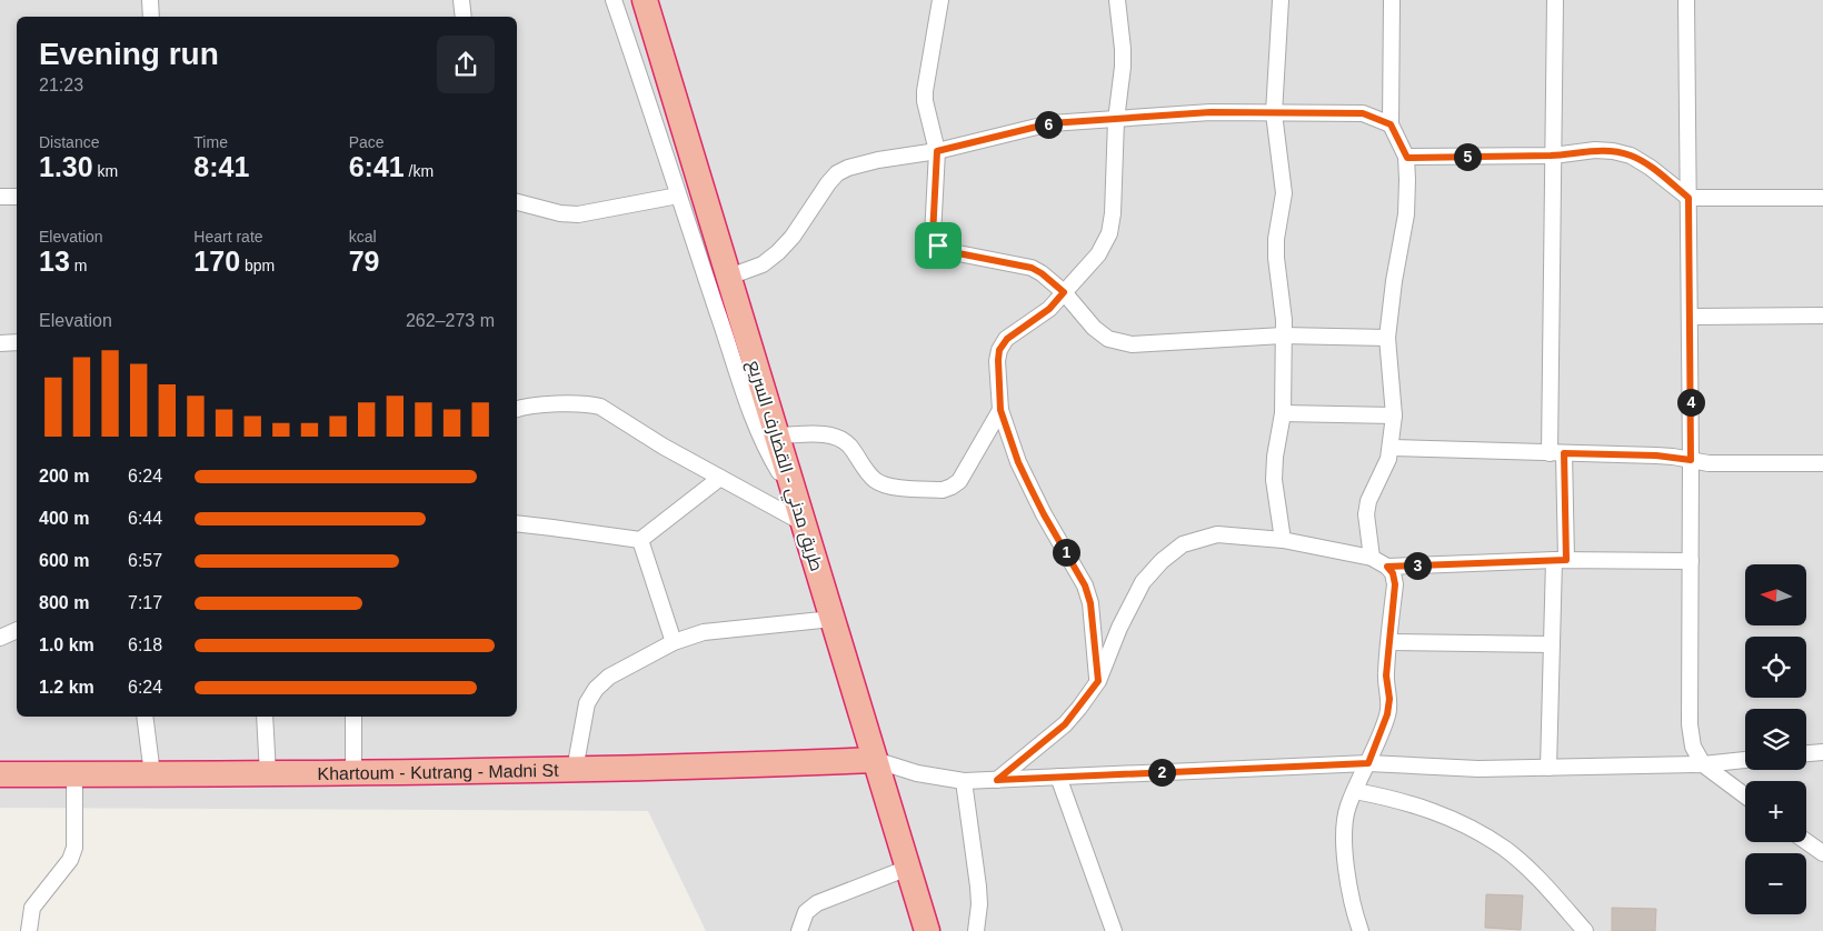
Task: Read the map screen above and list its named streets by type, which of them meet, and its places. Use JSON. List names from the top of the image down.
{
  "streets": {
    "highway": ["طريق مدني - القضارف السريع", "Khartoum - Kutrang - Madni St"]
  },
  "crossings": [
    ["طريق مدني - القضارف السريع", "Khartoum - Kutrang - Madni St"]
  ],
  "north": "left",
  "page": {
    "heading": ["Evening run", "21:23"],
    "pins": [
      "6",
      "5",
      "4",
      "1",
      "3",
      "2"
    ],
    "stats": [
      ["Distance", "1.30 km"],
      ["Time", "8:41"],
      ["Pace", "6:41 /km"],
      ["Elevation", "13 m"],
      ["Heart rate", "170 bpm"],
      ["kcal", "79"]
    ],
    "chart": ["Elevation", "262–273 m"],
    "list": [
      {
        "name": "200 m",
        "note": "6:24"
      },
      {
        "name": "400 m",
        "note": "6:44"
      },
      {
        "name": "600 m",
        "note": "6:57"
      },
      {
        "name": "800 m",
        "note": "7:17"
      },
      {
        "name": "1.0 km",
        "note": "6:18"
      },
      {
        "name": "1.2 km",
        "note": "6:24"
      }
    ],
    "map_buttons": ["+", "−"]
  }
}
